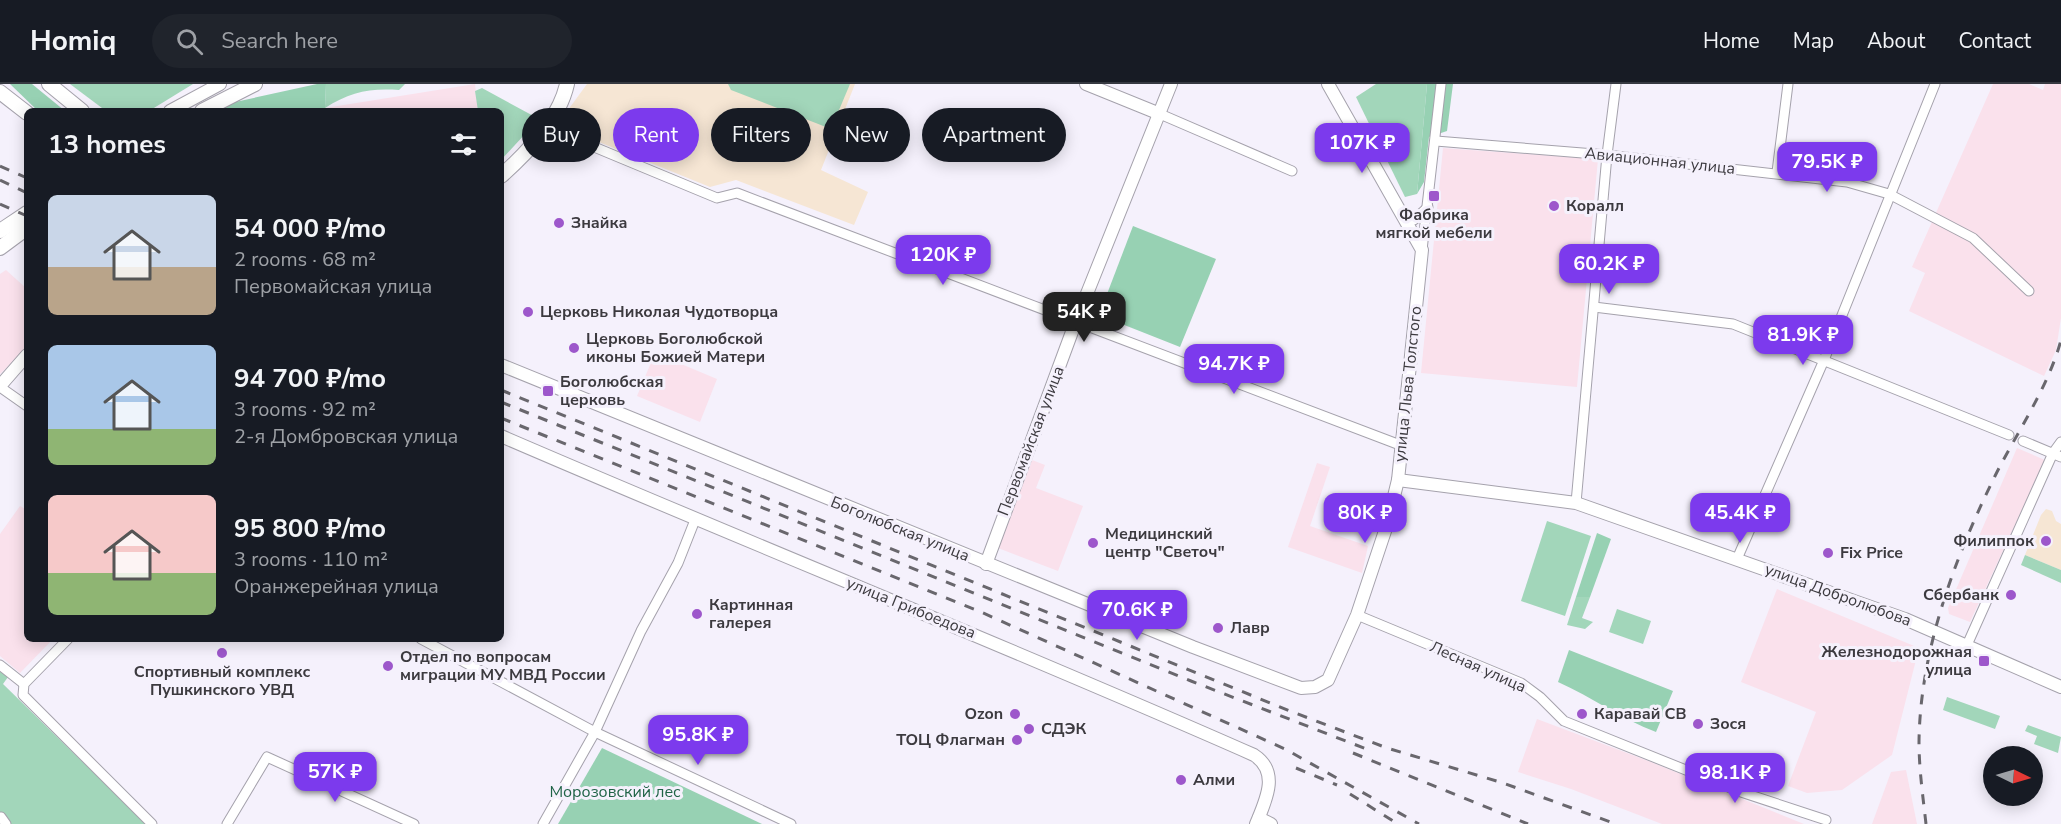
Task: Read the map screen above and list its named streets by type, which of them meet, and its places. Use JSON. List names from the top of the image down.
{
  "streets": {
    "street": [
      "Авиационная улица",
      "улица Льва Толстого",
      "Первомайская улица",
      "Боголюбская улица",
      "улица Добролюбова",
      "улица Грибоедова",
      "Лесная улица"
    ]
  },
  "crossings": [
    ["Авиационная улица", "улица Льва Толстого"],
    ["улица Льва Толстого", "Боголюбская улица"],
    ["улица Льва Толстого", "улица Добролюбова"],
    ["улица Льва Толстого", "Лесная улица"],
    ["Первомайская улица", "Боголюбская улица"]
  ],
  "parks": ["Морозовский лес"],
  "places": {
    "transit": ["Фабрика мягкой мебели", "Боголюбская церковь", "Железнодорожная улица"],
    "other": [
      "Коралл",
      "Знайка",
      "Церковь Николая Чудотворца",
      "Церковь Боголюбской иконы Божией Матери",
      "Филиппок",
      "Медицинский центр \"Светоч\"",
      "Fix Price",
      "Сбербанк",
      "Картинная галерея",
      "Лавр",
      "Спортивный комплекс Пушкинского УВД",
      "Отдел по вопросам миграции МУ МВД России",
      "Ozon",
      "Каравай СВ",
      "Зося",
      "СДЭК",
      "ТОЦ Флагман",
      "Алми"
    ]
  },
  "north": "right",
  "page": {
    "header": "Homiq",
    "search": "Search here",
    "nav": [
      "Home",
      "Map",
      "About",
      "Contact"
    ],
    "chip": [
      "Buy",
      "Rent",
      "Filters",
      "New",
      "Apartment"
    ],
    "heading": "13 homes",
    "price": [
      "107K ₽",
      "79.5K ₽",
      "120K ₽",
      "60.2K ₽",
      "54K ₽",
      "81.9K ₽",
      "94.7K ₽",
      "80K ₽",
      "45.4K ₽",
      "70.6K ₽",
      "95.8K ₽",
      "57K ₽",
      "98.1K ₽"
    ],
    "list": [
      {
        "name": "54 000 ₽/mo",
        "note": "2 rooms · 68 m² · Первомайская улица"
      },
      {
        "name": "94 700 ₽/mo",
        "note": "3 rooms · 92 m² · 2-я Домбровская улица"
      },
      {
        "name": "95 800 ₽/mo",
        "note": "3 rooms · 110 m² · Оранжерейная улица"
      }
    ]
  }
}
